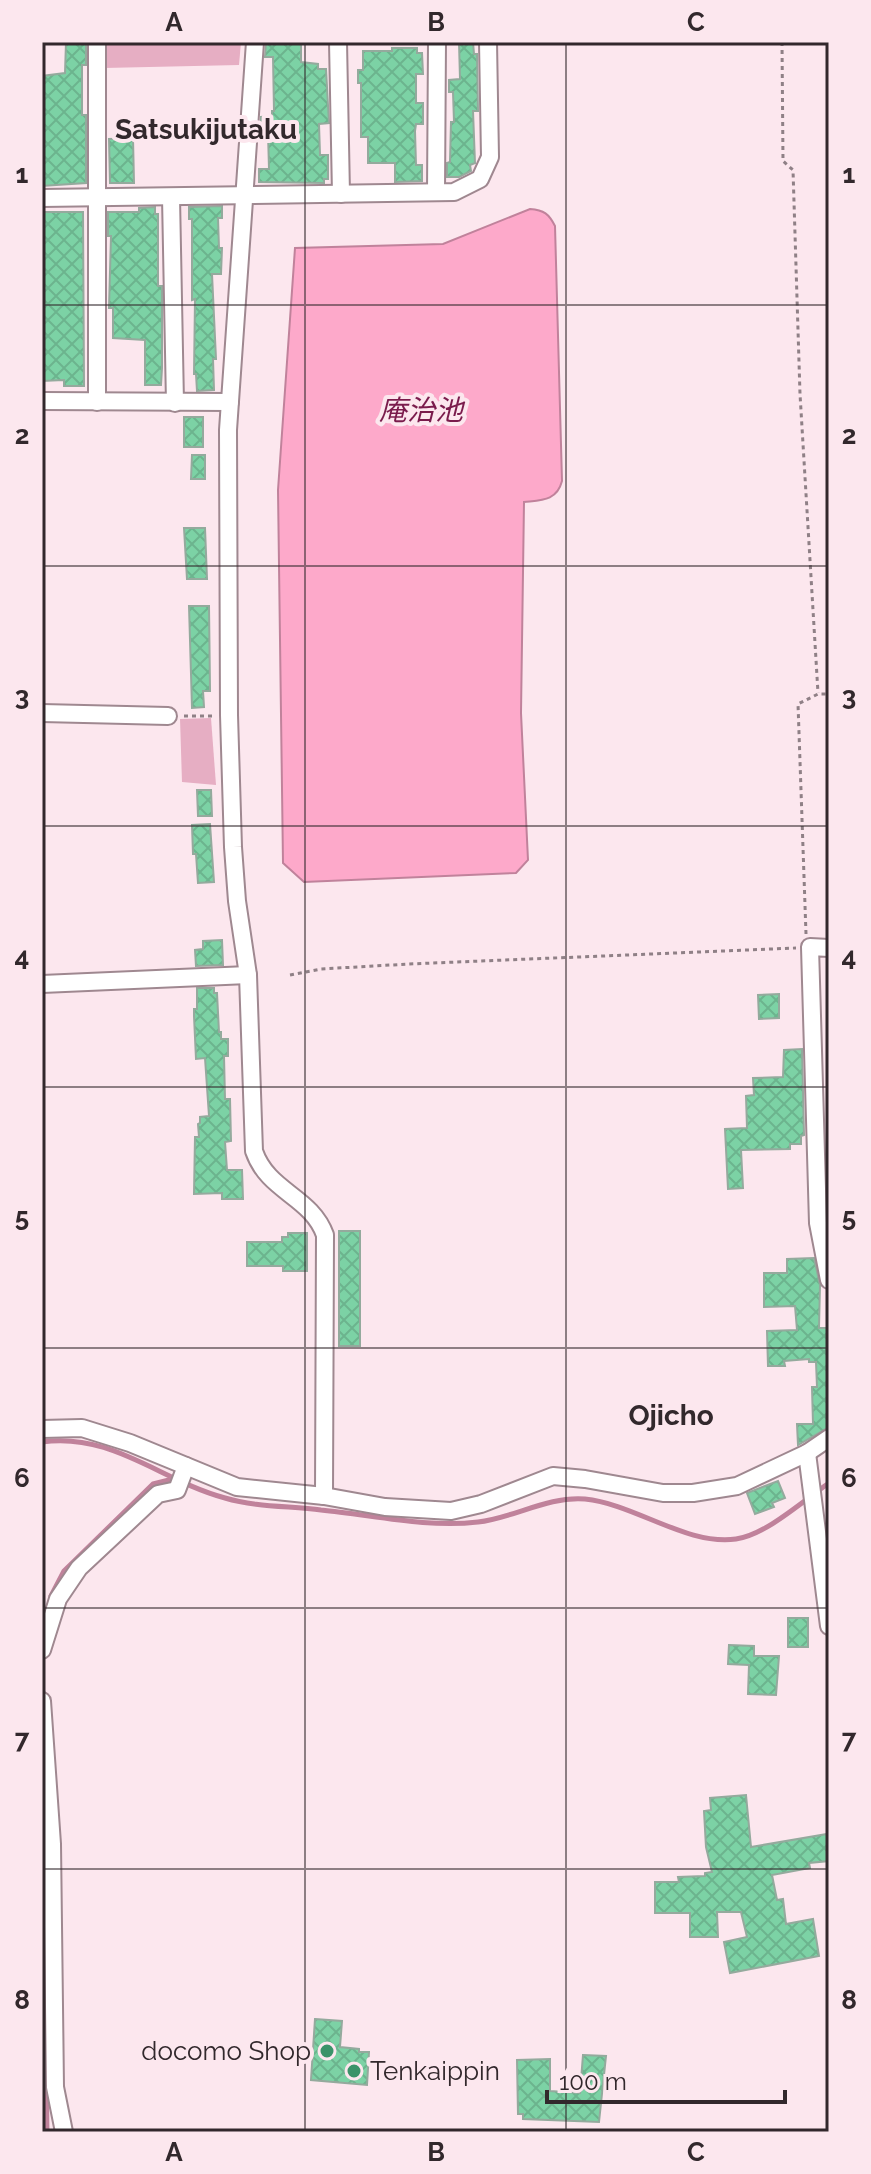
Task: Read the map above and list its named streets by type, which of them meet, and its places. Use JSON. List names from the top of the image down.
{
  "districts": ["Satsukijutaku", "Ojicho"],
  "water": ["庵治池"],
  "places": ["docomo Shop", "Tenkaippin"],
  "scale_bar": "100 m",
  "grid": {
    "columns": ["A", "B", "C"],
    "rows": [
      "1",
      "2",
      "3",
      "4",
      "5",
      "6",
      "7",
      "8"
    ]
  }
}
